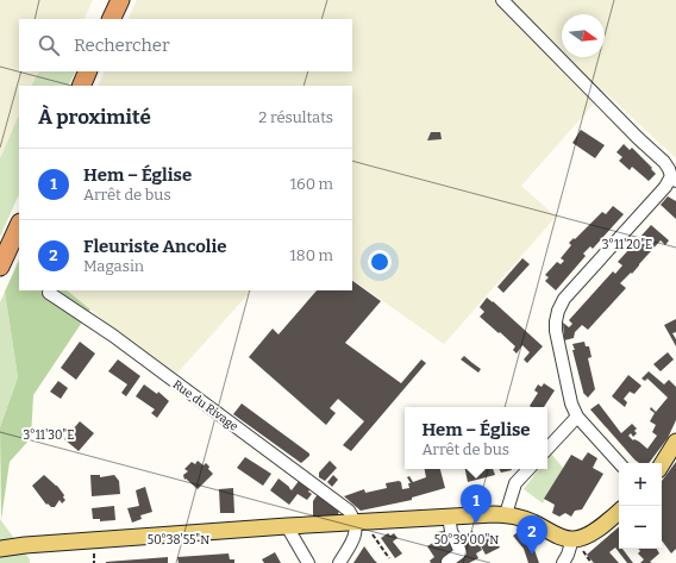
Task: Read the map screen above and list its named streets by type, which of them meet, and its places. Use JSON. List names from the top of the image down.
{
  "streets": {
    "street": ["Rue du Rivage"]
  },
  "north": "right",
  "page": {
    "search": "Rechercher",
    "heading": ["À proximité", "2 résultats"],
    "list": [
      {
        "mark": "1",
        "name": "Hem – Église",
        "note": "Arrêt de bus",
        "value": "160 m"
      },
      {
        "mark": "2",
        "name": "Fleuriste Ancolie",
        "note": "Magasin",
        "value": "180 m"
      }
    ],
    "popup": ["Hem – Église", "Arrêt de bus"],
    "map_buttons": ["+", "−"],
    "pins": ["1", "2"]
  },
  "coordinates": [
    "3°11'20\"E",
    "3°11'30\"E",
    "50°38'55\"N",
    "50°39'00\"N"
  ]
}
